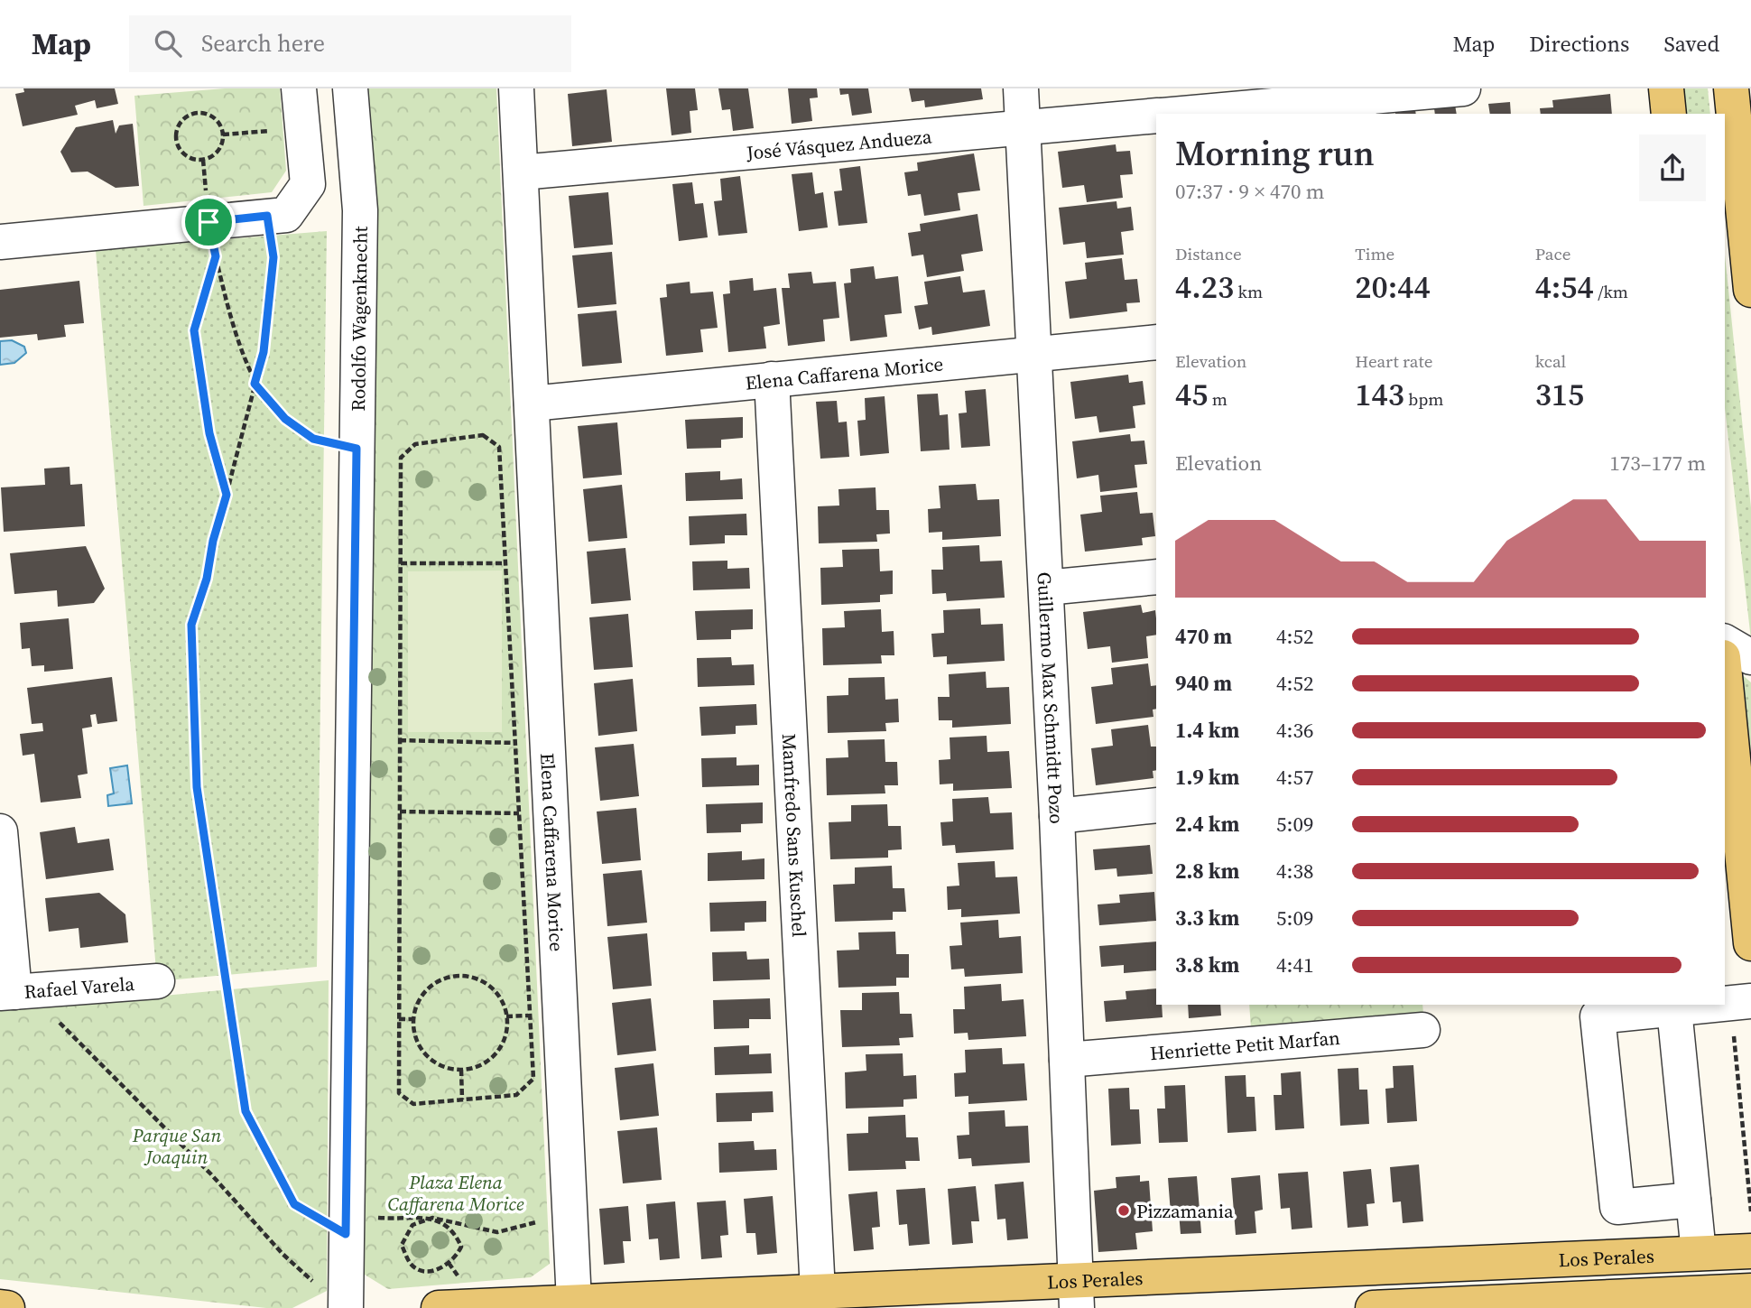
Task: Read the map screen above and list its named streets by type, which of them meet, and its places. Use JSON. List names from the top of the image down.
{
  "streets": {
    "main road": ["Los Perales"],
    "street": [
      "José Vásquez Andueza",
      "Rodolfo Wagenknecht",
      "Elena Caffarena Morice",
      "Guillermo Max Schmidtt Pozo",
      "Mamfredo Sans Kuschel",
      "Rafael Varela",
      "Henriette Petit Marfan"
    ]
  },
  "crossings": [
    ["José Vásquez Andueza", "Elena Caffarena Morice"],
    ["José Vásquez Andueza", "Guillermo Max Schmidtt Pozo"],
    ["Elena Caffarena Morice", "Guillermo Max Schmidtt Pozo"],
    ["Elena Caffarena Morice", "Mamfredo Sans Kuschel"],
    ["Elena Caffarena Morice", "Los Perales"],
    ["Guillermo Max Schmidtt Pozo", "Henriette Petit Marfan"],
    ["Guillermo Max Schmidtt Pozo", "Los Perales"],
    ["Mamfredo Sans Kuschel", "Los Perales"]
  ],
  "parks": ["Parque San Joaquin", "Plaza Elena Caffarena Morice"],
  "places": ["Pizzamania"],
  "page": {
    "header": "Map",
    "search": "Search here",
    "nav": ["Map", "Directions", "Saved"],
    "heading": ["Morning run", "07:37 · 9 × 470 m"],
    "stats": [
      ["Distance", "4.23 km"],
      ["Time", "20:44"],
      ["Pace", "4:54 /km"],
      ["Elevation", "45 m"],
      ["Heart rate", "143 bpm"],
      ["kcal", "315"]
    ],
    "chart": ["Elevation", "173–177 m"],
    "list": [
      {
        "name": "470 m",
        "note": "4:52"
      },
      {
        "name": "940 m",
        "note": "4:52"
      },
      {
        "name": "1.4 km",
        "note": "4:36"
      },
      {
        "name": "1.9 km",
        "note": "4:57"
      },
      {
        "name": "2.4 km",
        "note": "5:09"
      },
      {
        "name": "2.8 km",
        "note": "4:38"
      },
      {
        "name": "3.3 km",
        "note": "5:09"
      },
      {
        "name": "3.8 km",
        "note": "4:41"
      }
    ]
  }
}
